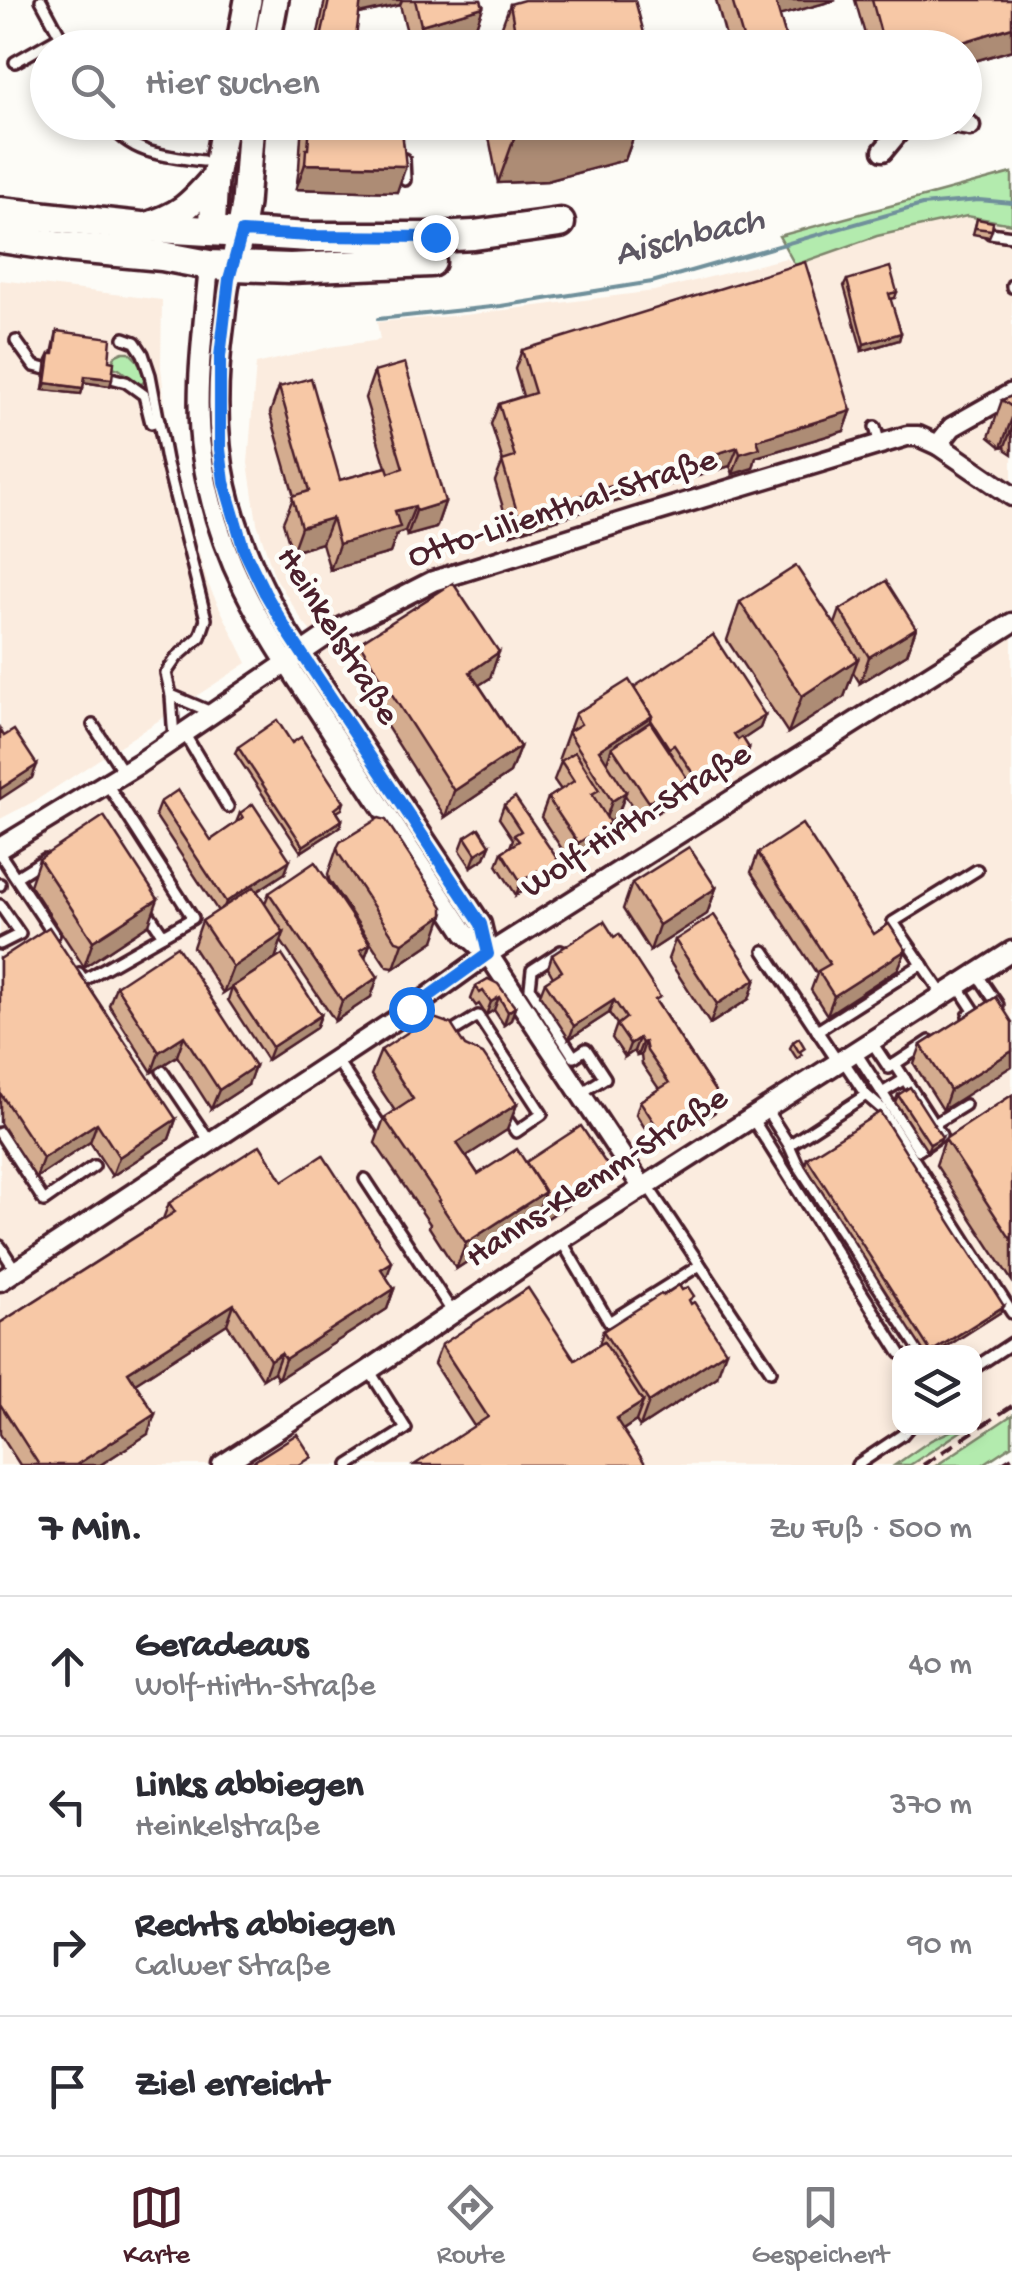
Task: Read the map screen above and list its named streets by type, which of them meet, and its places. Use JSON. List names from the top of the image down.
{
  "streets": {
    "street": [
      "Otto-Lilienthal-Straße",
      "Heinkelstraße",
      "Wolf-Hirth-Straße",
      "Hanns-Klemm-Straße"
    ]
  },
  "crossings": [
    ["Otto-Lilienthal-Straße", "Heinkelstraße"],
    ["Heinkelstraße", "Wolf-Hirth-Straße"],
    ["Heinkelstraße", "Hanns-Klemm-Straße"]
  ],
  "water": ["Aischbach"],
  "page": {
    "search": "Hier suchen",
    "heading": ["7 Min.", "Zu Fuß · 500 m"],
    "list": [
      ["Geradeaus", "Wolf-Hirth-Straße", "40 m"],
      ["Links abbiegen", "Heinkelstraße", "370 m"],
      ["Rechts abbiegen", "Calwer Straße", "90 m"],
      "Ziel erreicht"
    ],
    "nav": ["Karte", "Route", "Gespeichert"]
  }
}
